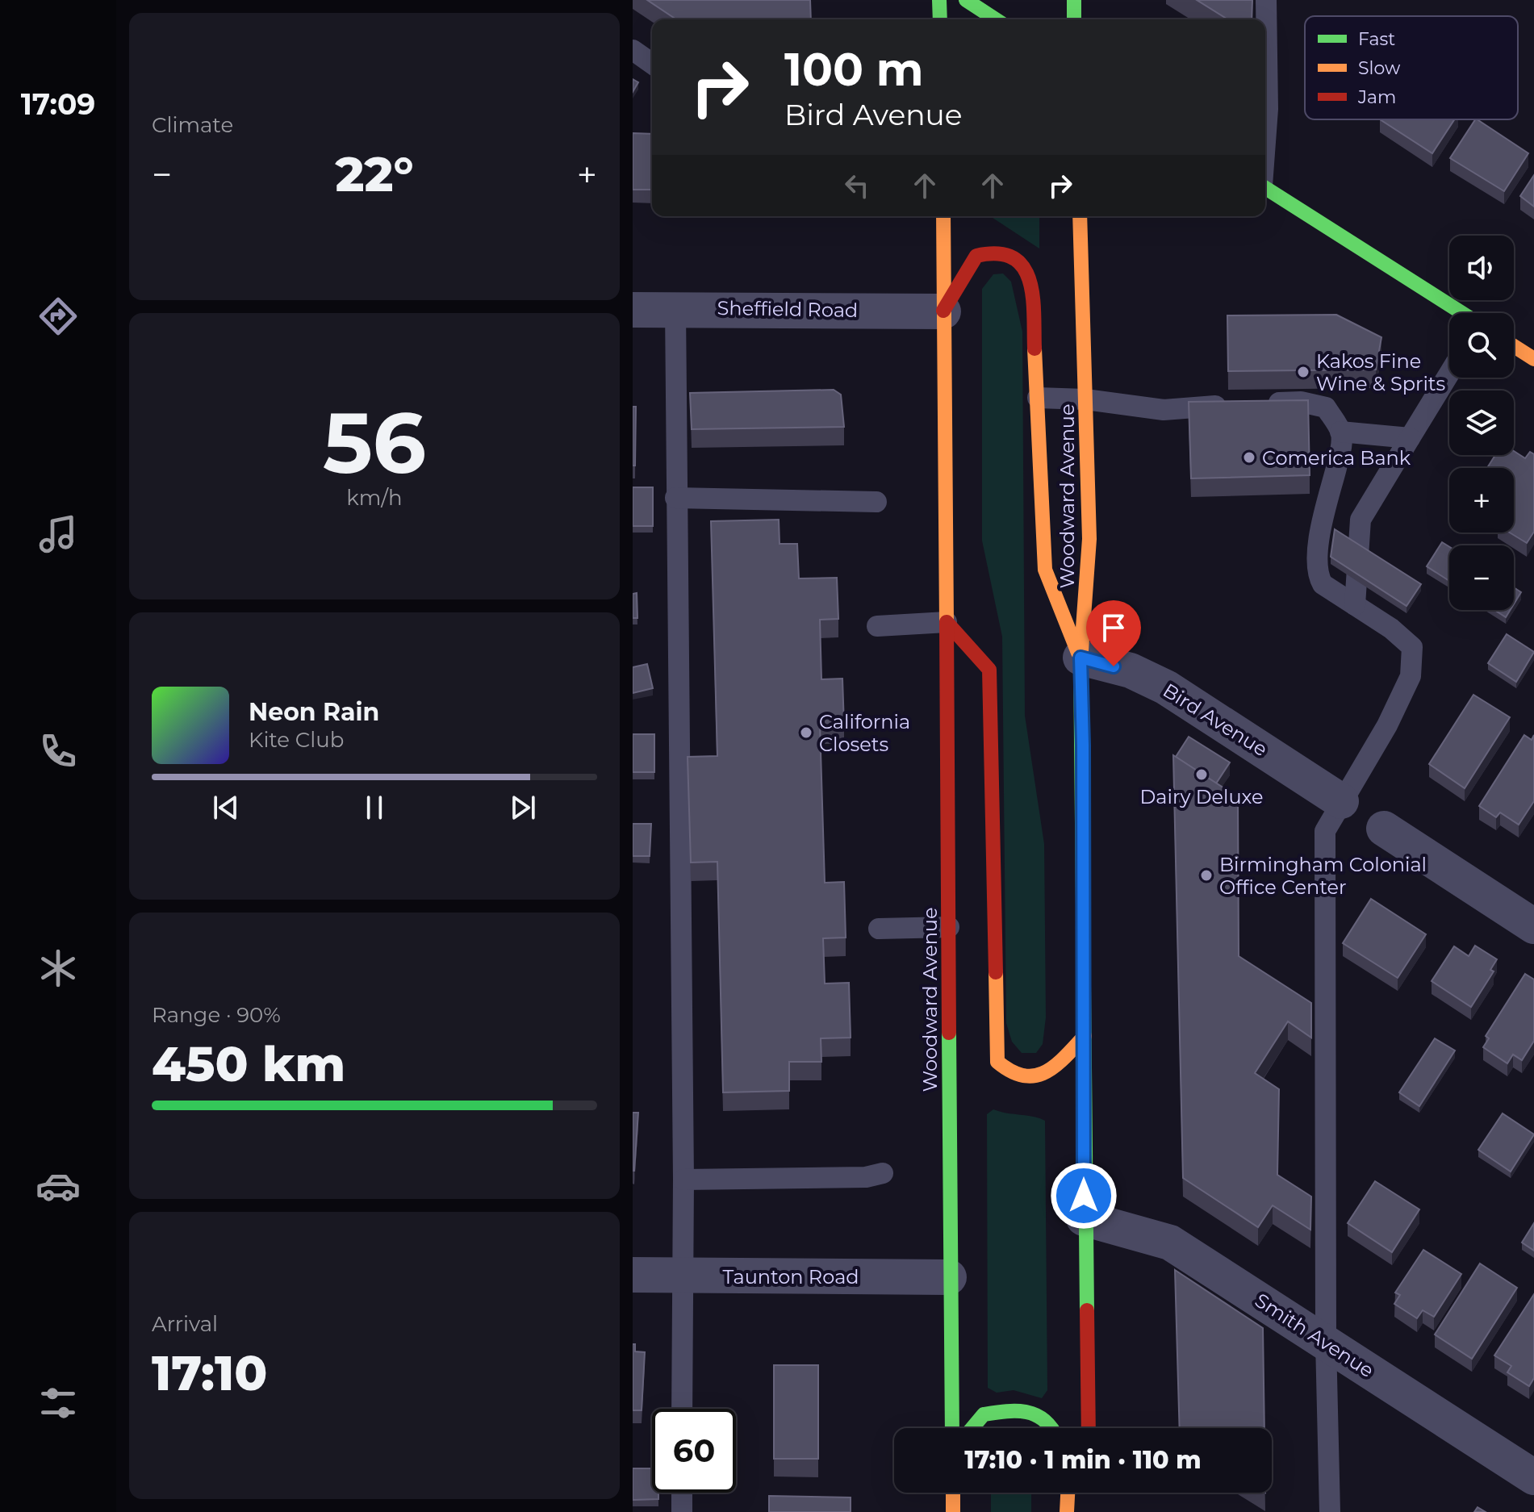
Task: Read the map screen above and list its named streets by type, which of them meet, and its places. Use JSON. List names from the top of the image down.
{
  "streets": {
    "main road": ["Woodward Avenue"],
    "street": [
      "Sheffield Road",
      "Bird Avenue",
      "Taunton Road",
      "Smith Avenue"
    ]
  },
  "crossings": [
    ["Sheffield Road", "Woodward Avenue"],
    ["Woodward Avenue", "Bird Avenue"],
    ["Woodward Avenue", "Taunton Road"],
    ["Woodward Avenue", "Smith Avenue"]
  ],
  "places": [
    "Kakos Fine Wine & Sprits",
    "Comerica Bank",
    "California Closets",
    "Dairy Deluxe",
    "Birmingham Colonial Office Center"
  ],
  "legend": ["Fast", "Slow", "Jam"],
  "page": {
    "tabs": "17:09",
    "tile": [
      "Climate",
      ["56", "km/h"],
      ["Range · 90%", "450 km"],
      ["Arrival", "17:10"]
    ],
    "turn": ["100 m", "Bird Avenue"],
    "heat": ["−", "22°", "+"],
    "map_buttons": ["+", "−"],
    "song": ["Neon Rain", "Kite Club"],
    "limit": "60",
    "trip": "17:10 · 1 min · 110 m"
  }
}
